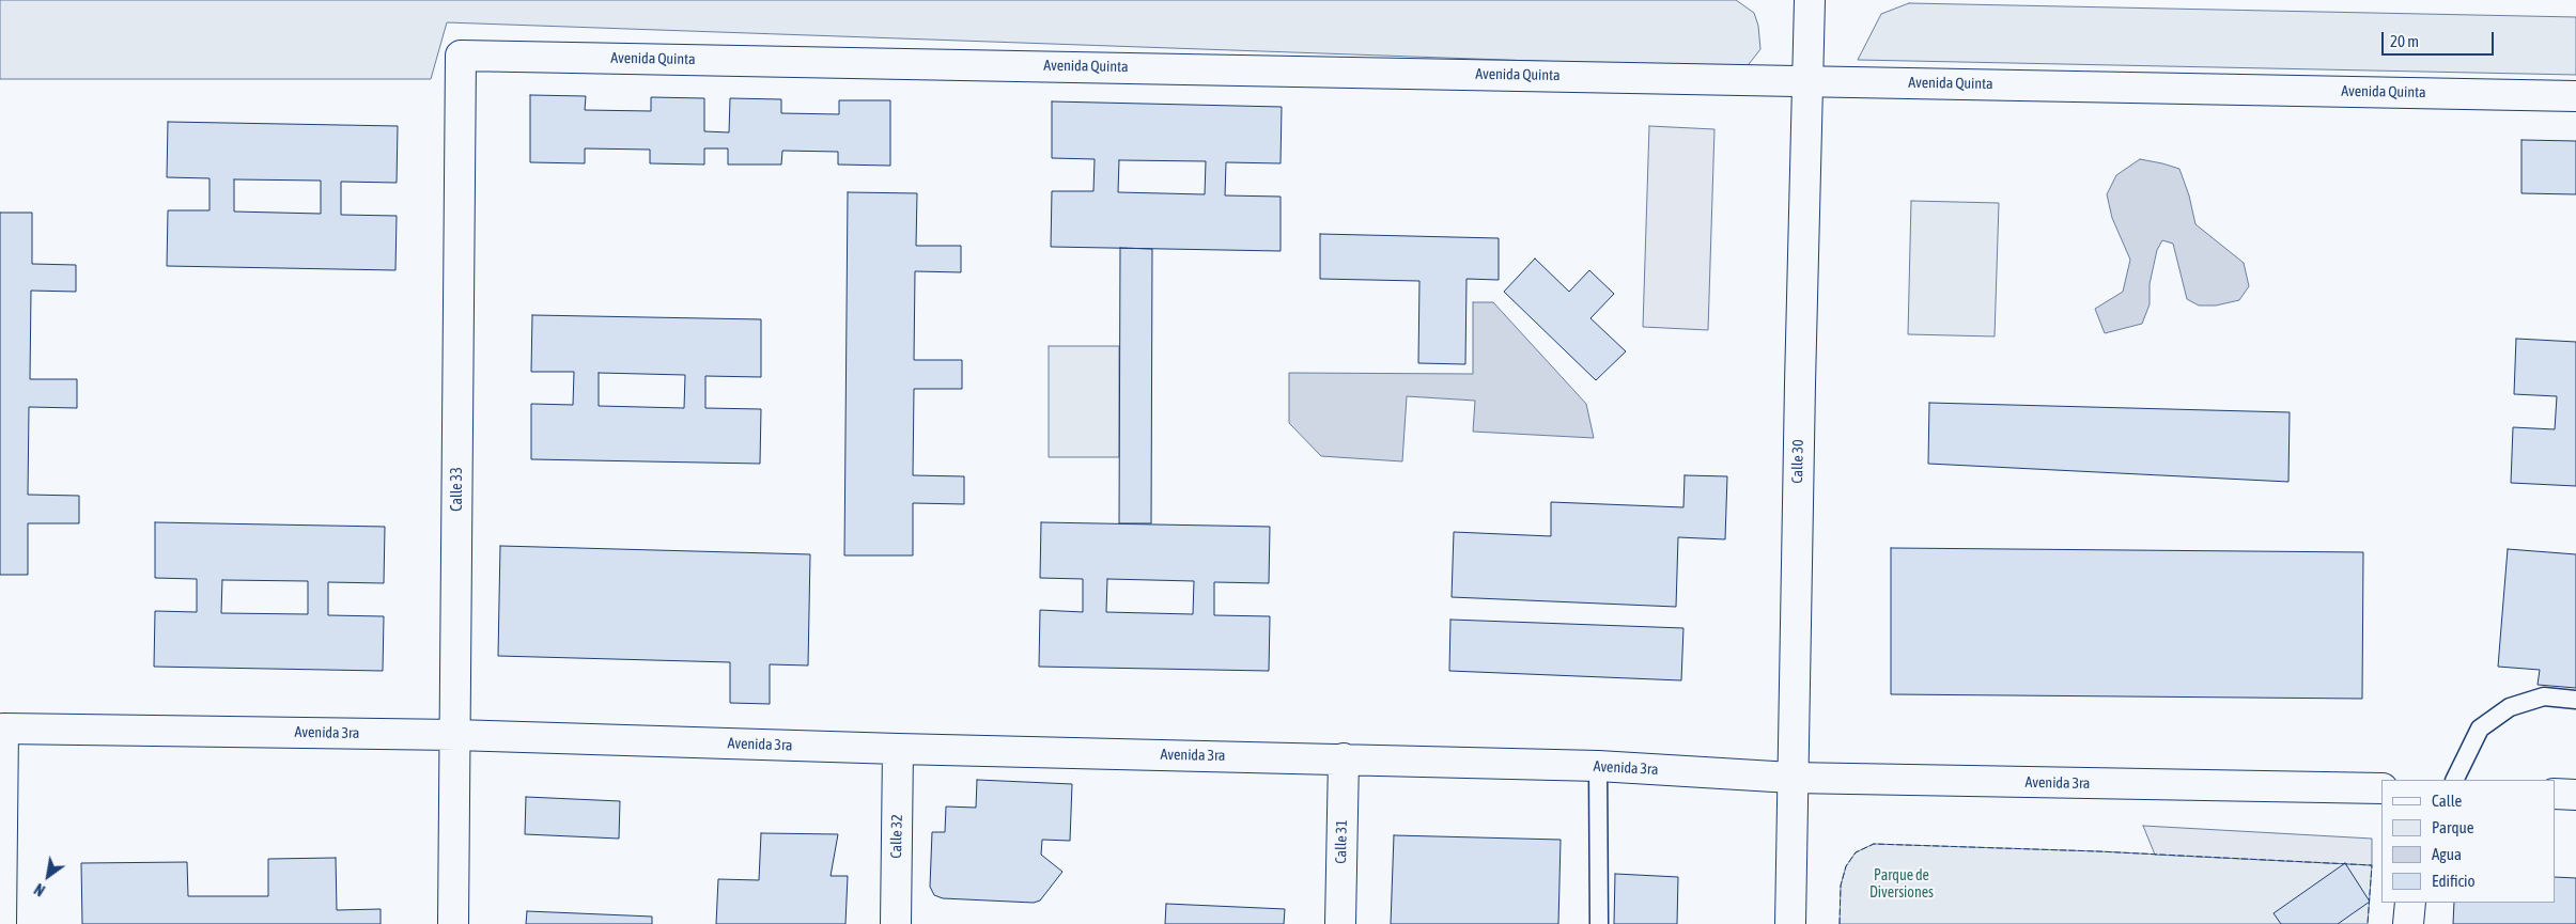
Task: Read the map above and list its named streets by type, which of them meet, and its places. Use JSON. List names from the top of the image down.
{
  "streets": {
    "street": [
      "Avenida Quinta",
      "Calle 30",
      "Calle 33",
      "Avenida 3ra",
      "Calle 32",
      "Calle 31"
    ]
  },
  "crossings": [
    ["Avenida Quinta", "Calle 30"],
    ["Avenida Quinta", "Calle 33"],
    ["Calle 30", "Avenida 3ra"],
    ["Calle 33", "Avenida 3ra"],
    ["Avenida 3ra", "Calle 32"],
    ["Avenida 3ra", "Calle 31"]
  ],
  "parks": ["Parque de Diversiones"],
  "legend": [
    "Calle",
    "Parque",
    "Agua",
    "Edificio"
  ],
  "scale_bar": "20 m",
  "north": "bottom left"
}
